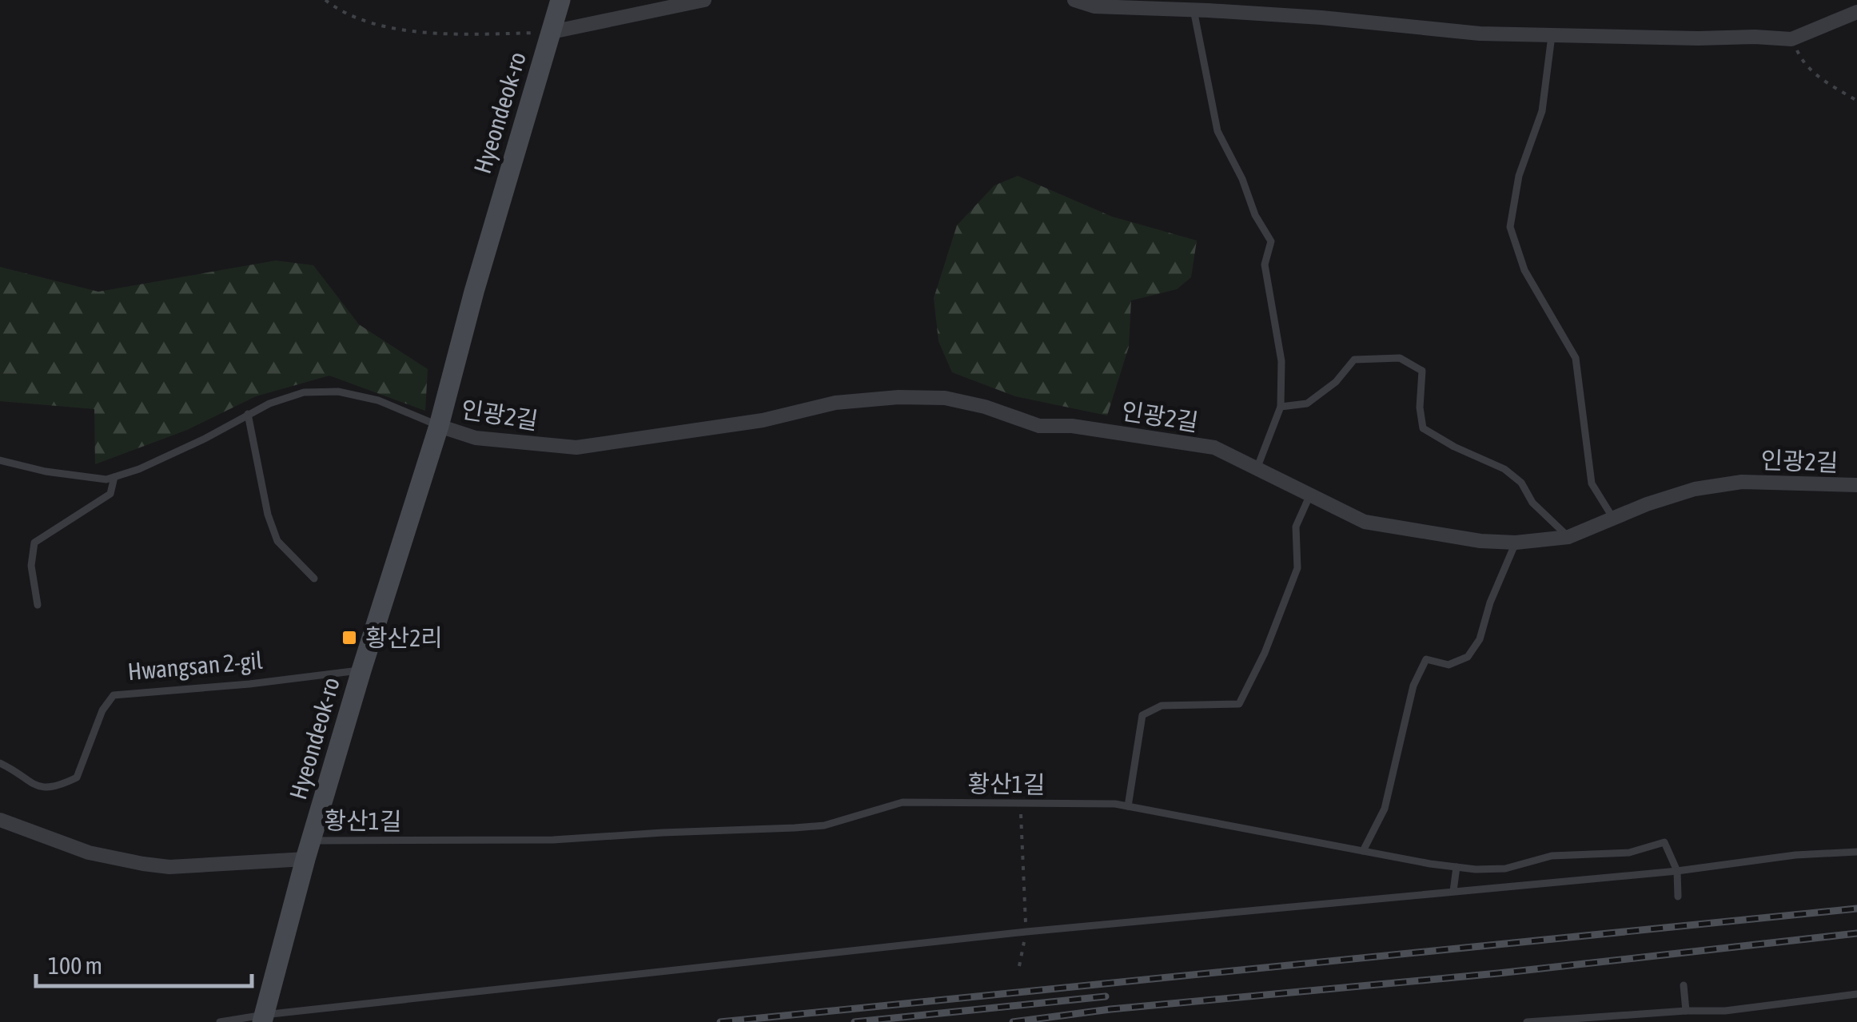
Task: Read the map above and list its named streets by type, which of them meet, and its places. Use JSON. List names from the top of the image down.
{
  "streets": {
    "street": ["Hyeondeok-ro", "인광2길"],
    "lane": ["Hwangsan 2-gil", "황산1길"]
  },
  "crossings": [
    ["Hyeondeok-ro", "인광2길"],
    ["Hyeondeok-ro", "Hwangsan 2-gil"],
    ["Hyeondeok-ro", "황산1길"]
  ],
  "places": {
    "transit": ["황산2리"]
  },
  "scale_bar": "100 m"
}
